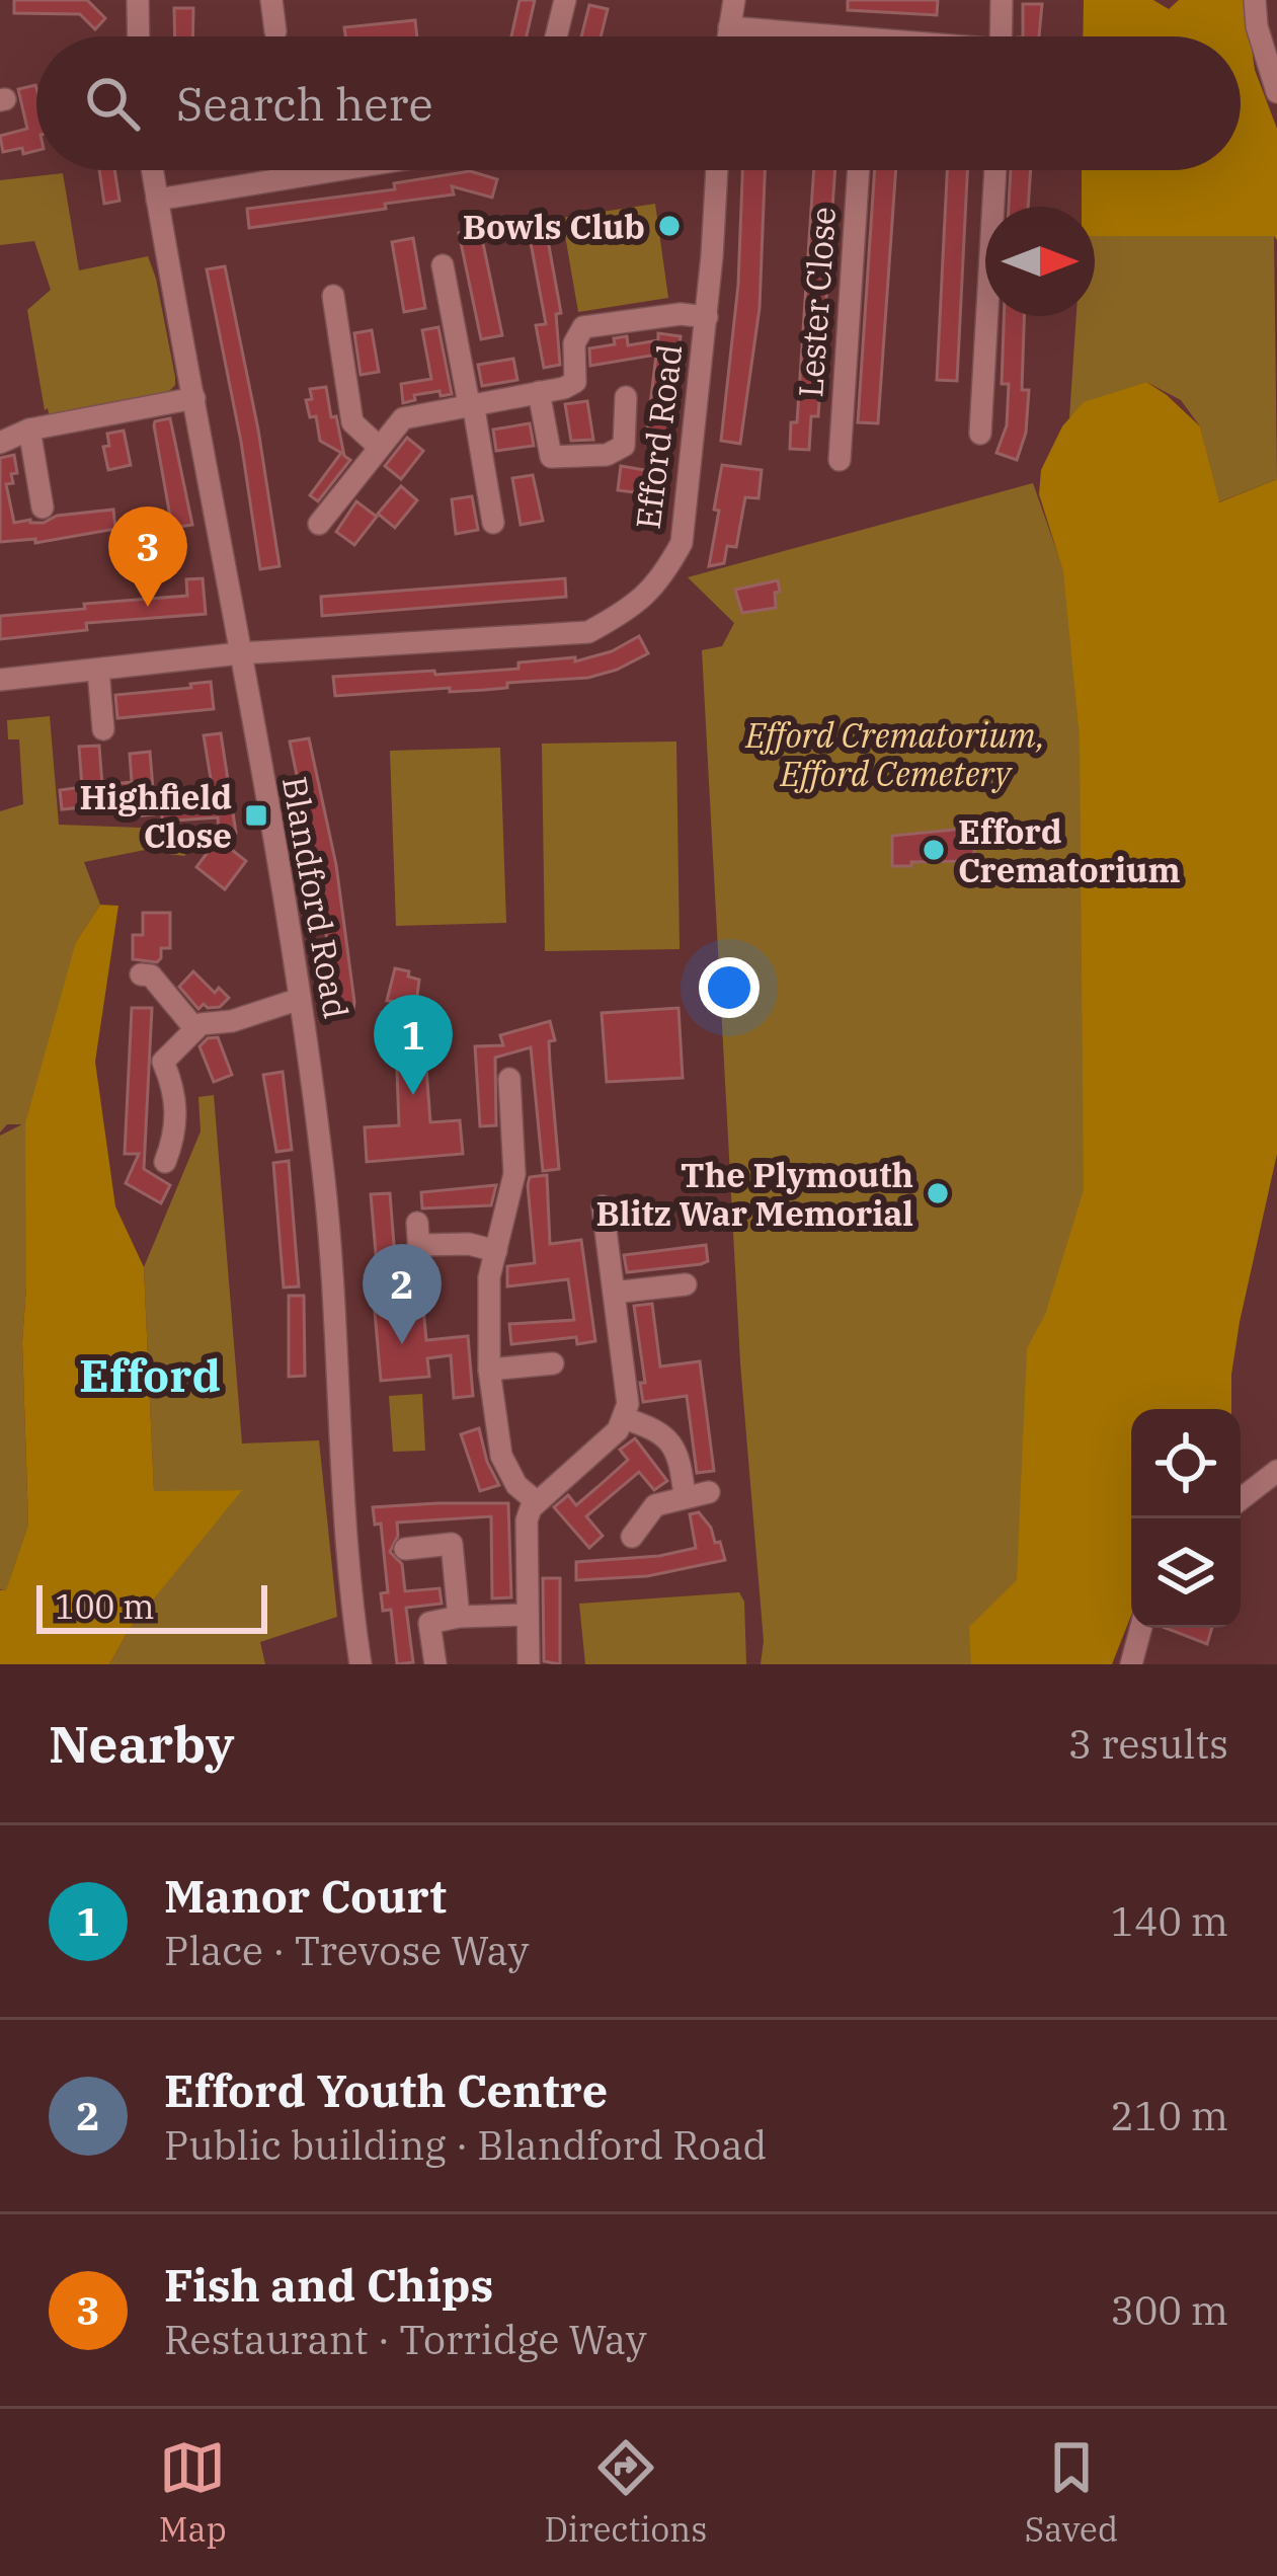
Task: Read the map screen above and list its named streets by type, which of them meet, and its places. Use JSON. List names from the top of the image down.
{
  "streets": {
    "street": ["Lester Close", "Efford Road", "Blandford Road"]
  },
  "crossings": [
    ["Efford Road", "Blandford Road"]
  ],
  "districts": ["Efford"],
  "parks": ["Efford Crematorium, Efford Cemetery"],
  "places": {
    "other": ["Bowls Club", "Efford Crematorium", "The Plymouth Blitz War Memorial"],
    "transit": ["Highfield Close"]
  },
  "scale_bar": "100 m",
  "north": "right",
  "page": {
    "search": "Search here",
    "pins": ["3", "1", "2"],
    "scale": "100 m",
    "heading": ["Nearby", "3 results"],
    "list": [
      {
        "mark": "1",
        "name": "Manor Court",
        "note": "Place · Trevose Way",
        "value": "140 m"
      },
      {
        "mark": "2",
        "name": "Efford Youth Centre",
        "note": "Public building · Blandford Road",
        "value": "210 m"
      },
      {
        "mark": "3",
        "name": "Fish and Chips",
        "note": "Restaurant · Torridge Way",
        "value": "300 m"
      }
    ],
    "nav": ["Map", "Directions", "Saved"]
  }
}
